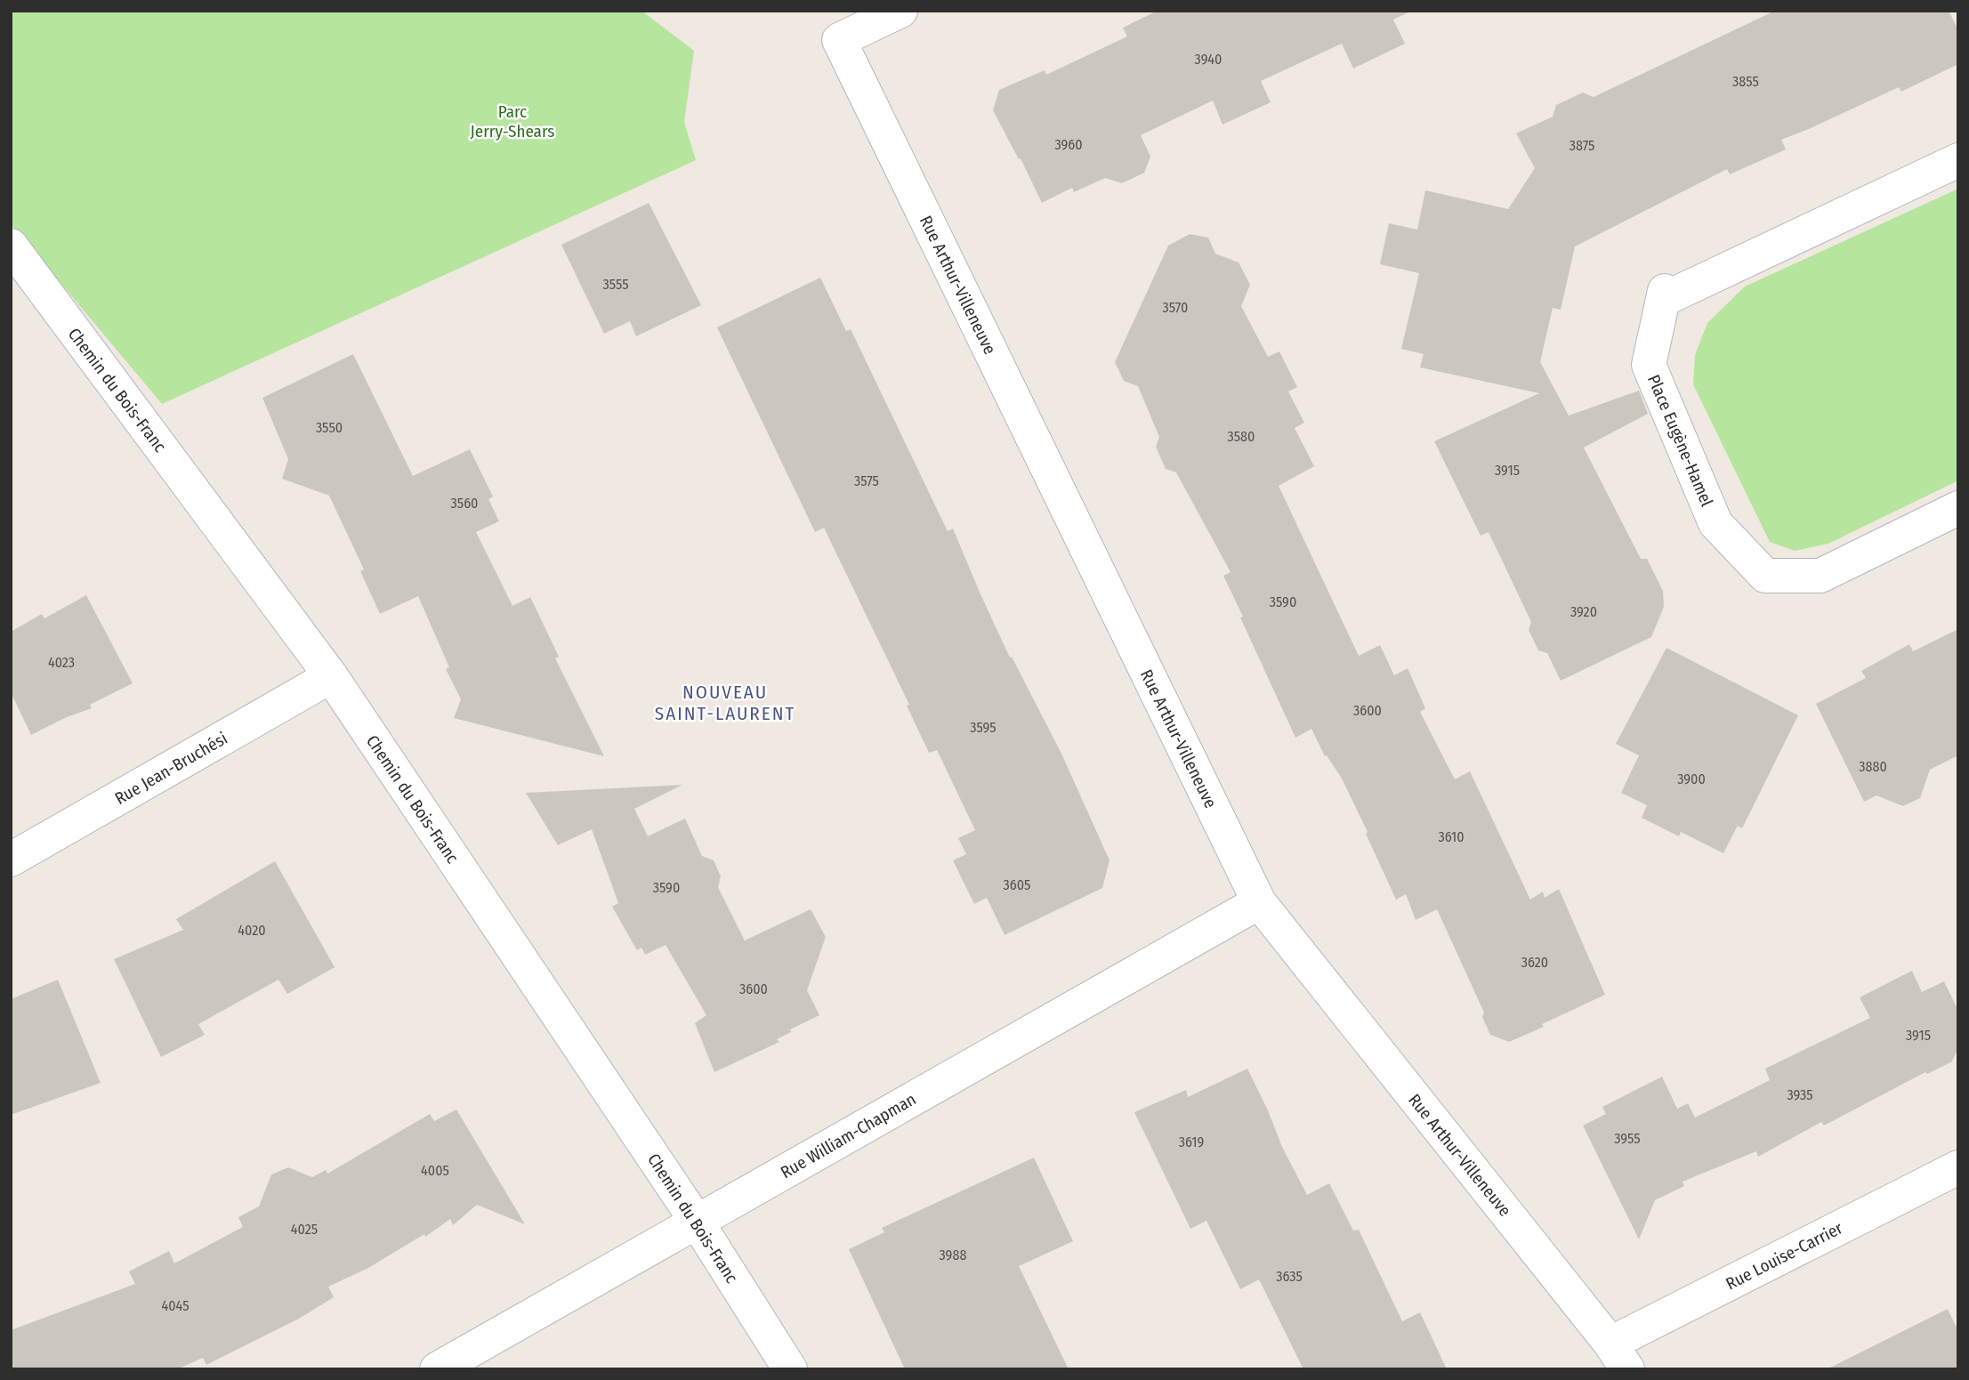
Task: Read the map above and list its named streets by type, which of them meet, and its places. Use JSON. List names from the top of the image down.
{
  "streets": {
    "street": [
      "Rue Arthur-Villeneuve",
      "Chemin du Bois-Franc",
      "Place Eugène-Hamel",
      "Rue Jean-Bruchési",
      "Rue William-Chapman",
      "Rue Louise-Carrier"
    ]
  },
  "crossings": [
    ["Rue Arthur-Villeneuve", "Rue William-Chapman"],
    ["Rue Arthur-Villeneuve", "Rue Louise-Carrier"],
    ["Chemin du Bois-Franc", "Rue Jean-Bruchési"],
    ["Chemin du Bois-Franc", "Rue William-Chapman"]
  ],
  "districts": ["NOUVEAU SAINT-LAURENT"],
  "parks": ["Parc Jerry-Shears"],
  "house_numbers": [
    "3940",
    "3855",
    "3960",
    "3875",
    "3555",
    "3570",
    "3550",
    "3580",
    "3915",
    "3575",
    "3560",
    "3590",
    "3920",
    "4023",
    "3600",
    "3595",
    "3880",
    "3900",
    "3610",
    "3605",
    "3590",
    "4020",
    "3620",
    "3600",
    "3915",
    "3935",
    "3955",
    "3619",
    "4005",
    "4025",
    "3988",
    "3635",
    "4045"
  ]
}
